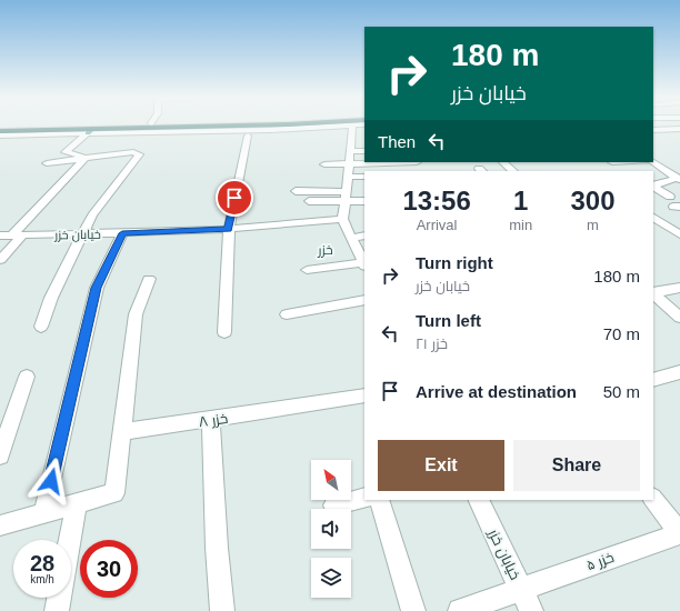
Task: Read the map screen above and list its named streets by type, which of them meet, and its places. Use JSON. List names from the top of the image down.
{
  "streets": {
    "street": ["خیابان خزر", "خزر ۸", "خزر ۵"]
  },
  "crossings": [
    ["خیابان خزر", "خزر ۵"]
  ],
  "districts": ["خزر"],
  "north": "top left",
  "page": {
    "turn": ["180 m", "خیابان خزر"],
    "then": "Then",
    "eta": [
      "13:56",
      "Arrival",
      "1",
      "min",
      "300",
      "m"
    ],
    "list": [
      {
        "name": "Turn right",
        "note": "خیابان خزر",
        "value": "180 m"
      },
      {
        "name": "Turn left",
        "note": "خزر ۲۱",
        "value": "70 m"
      },
      {
        "name": "Arrive at destination",
        "value": "50 m"
      }
    ],
    "buttons": ["Exit", "Share"],
    "speed": "28 km/h",
    "limit": "30"
  }
}
